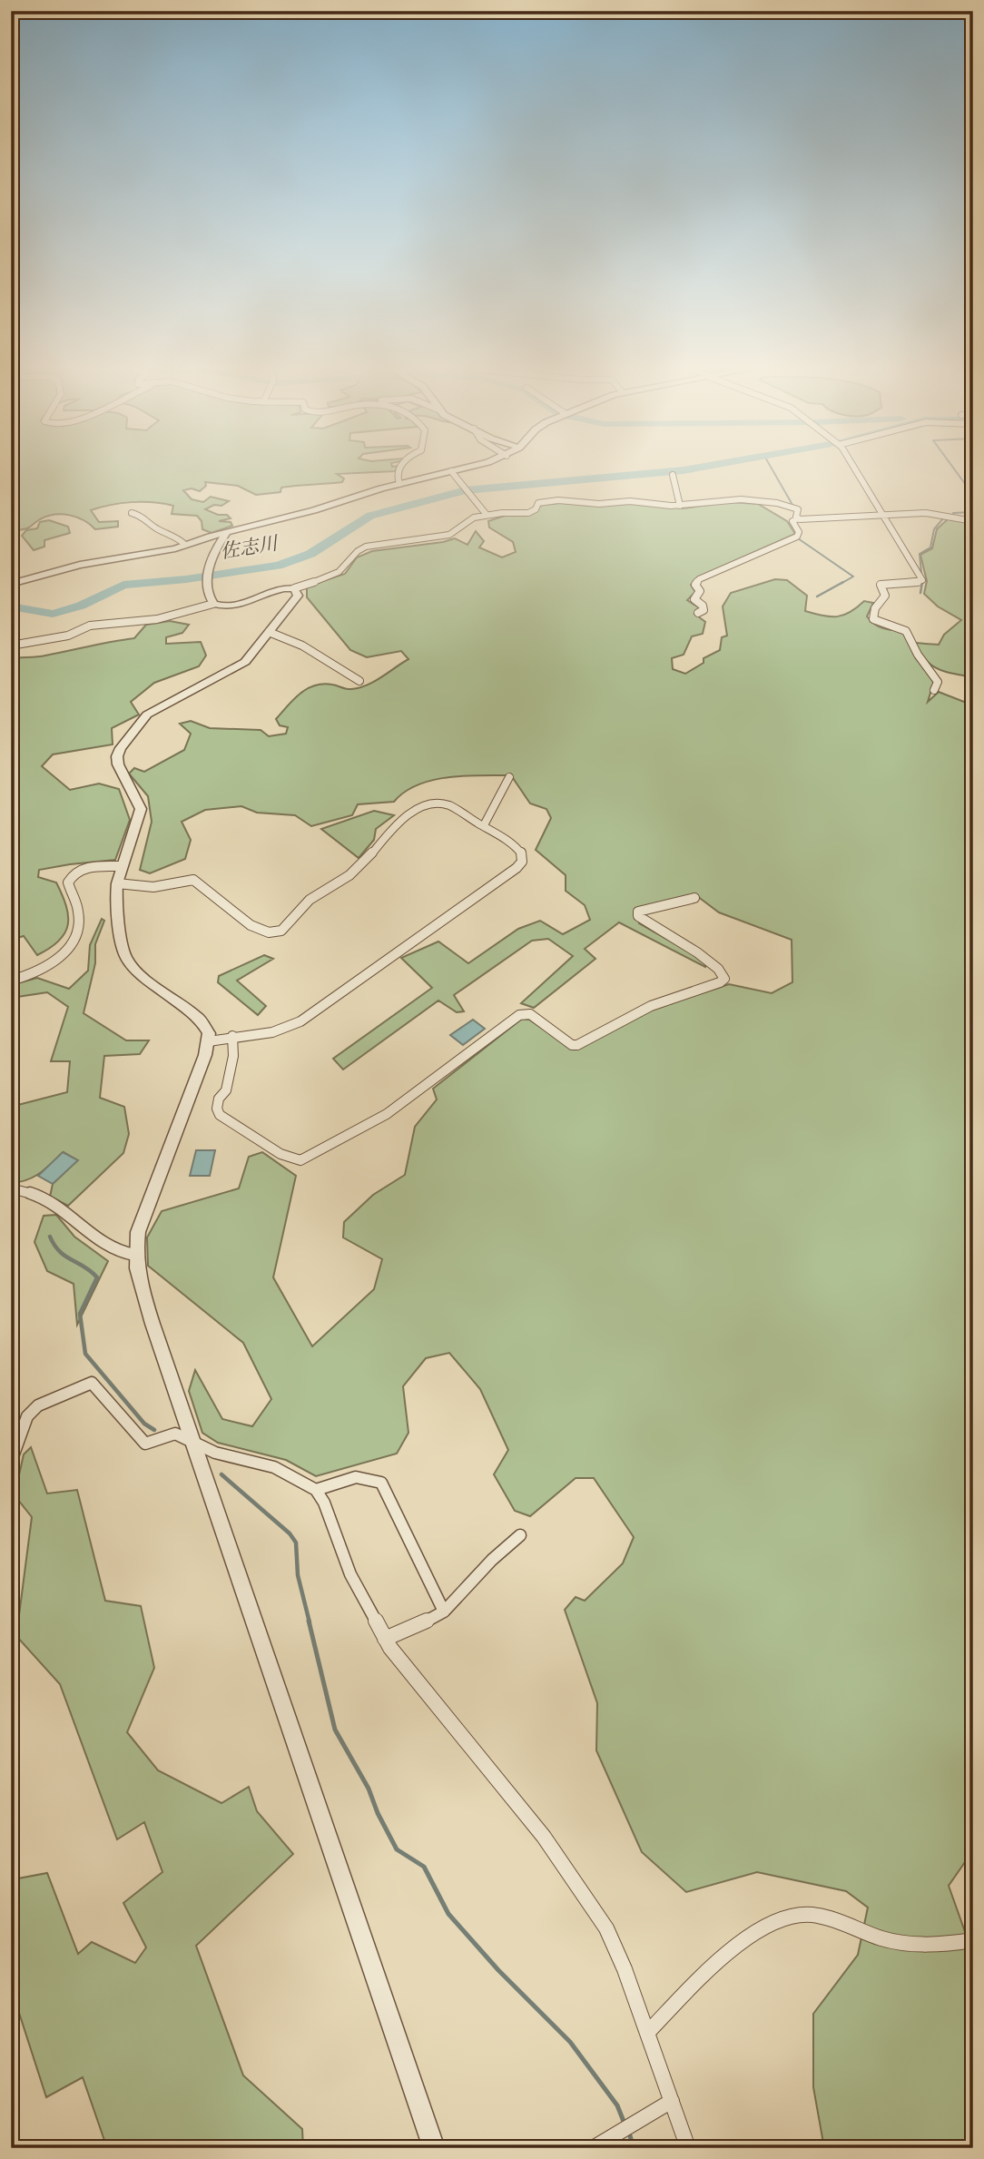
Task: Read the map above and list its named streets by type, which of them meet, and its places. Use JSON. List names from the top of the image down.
{
  "water": ["佐志川"]
}
